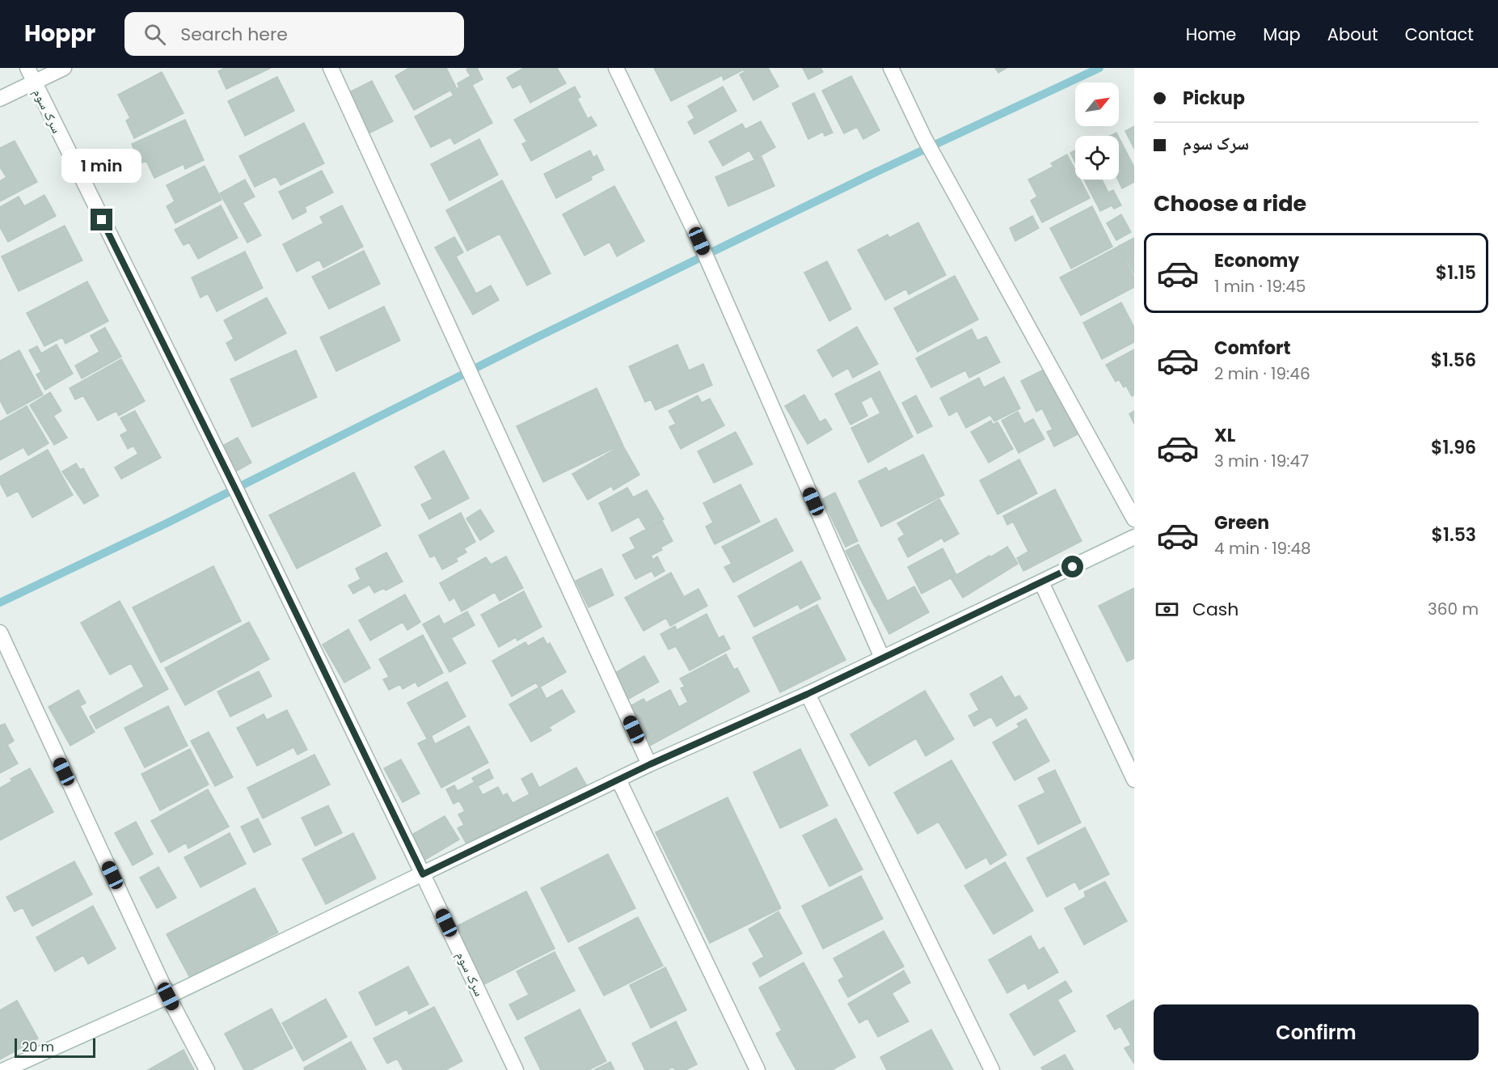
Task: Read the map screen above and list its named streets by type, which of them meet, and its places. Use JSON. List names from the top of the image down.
{
  "streets": {
    "street": ["سرک سوم"]
  },
  "scale_bar": "20 m",
  "north": "top right",
  "page": {
    "header": "Hoppr",
    "search": "Search here",
    "nav": [
      "Home",
      "Map",
      "About",
      "Contact"
    ],
    "banner": ["Pickup", "سرک سوم"],
    "bubble": "1 min",
    "heading": "Choose a ride",
    "list": [
      {
        "name": "Economy",
        "note": "1 min · 19:45",
        "value": "$1.15"
      },
      {
        "name": "Comfort",
        "note": "2 min · 19:46",
        "value": "$1.56"
      },
      {
        "name": "XL",
        "note": "3 min · 19:47",
        "value": "$1.96"
      },
      {
        "name": "Green",
        "note": "4 min · 19:48",
        "value": "$1.53"
      }
    ],
    "pay": ["Cash", "360 m"],
    "buttons": "Confirm",
    "scale": "20 m"
  }
}
